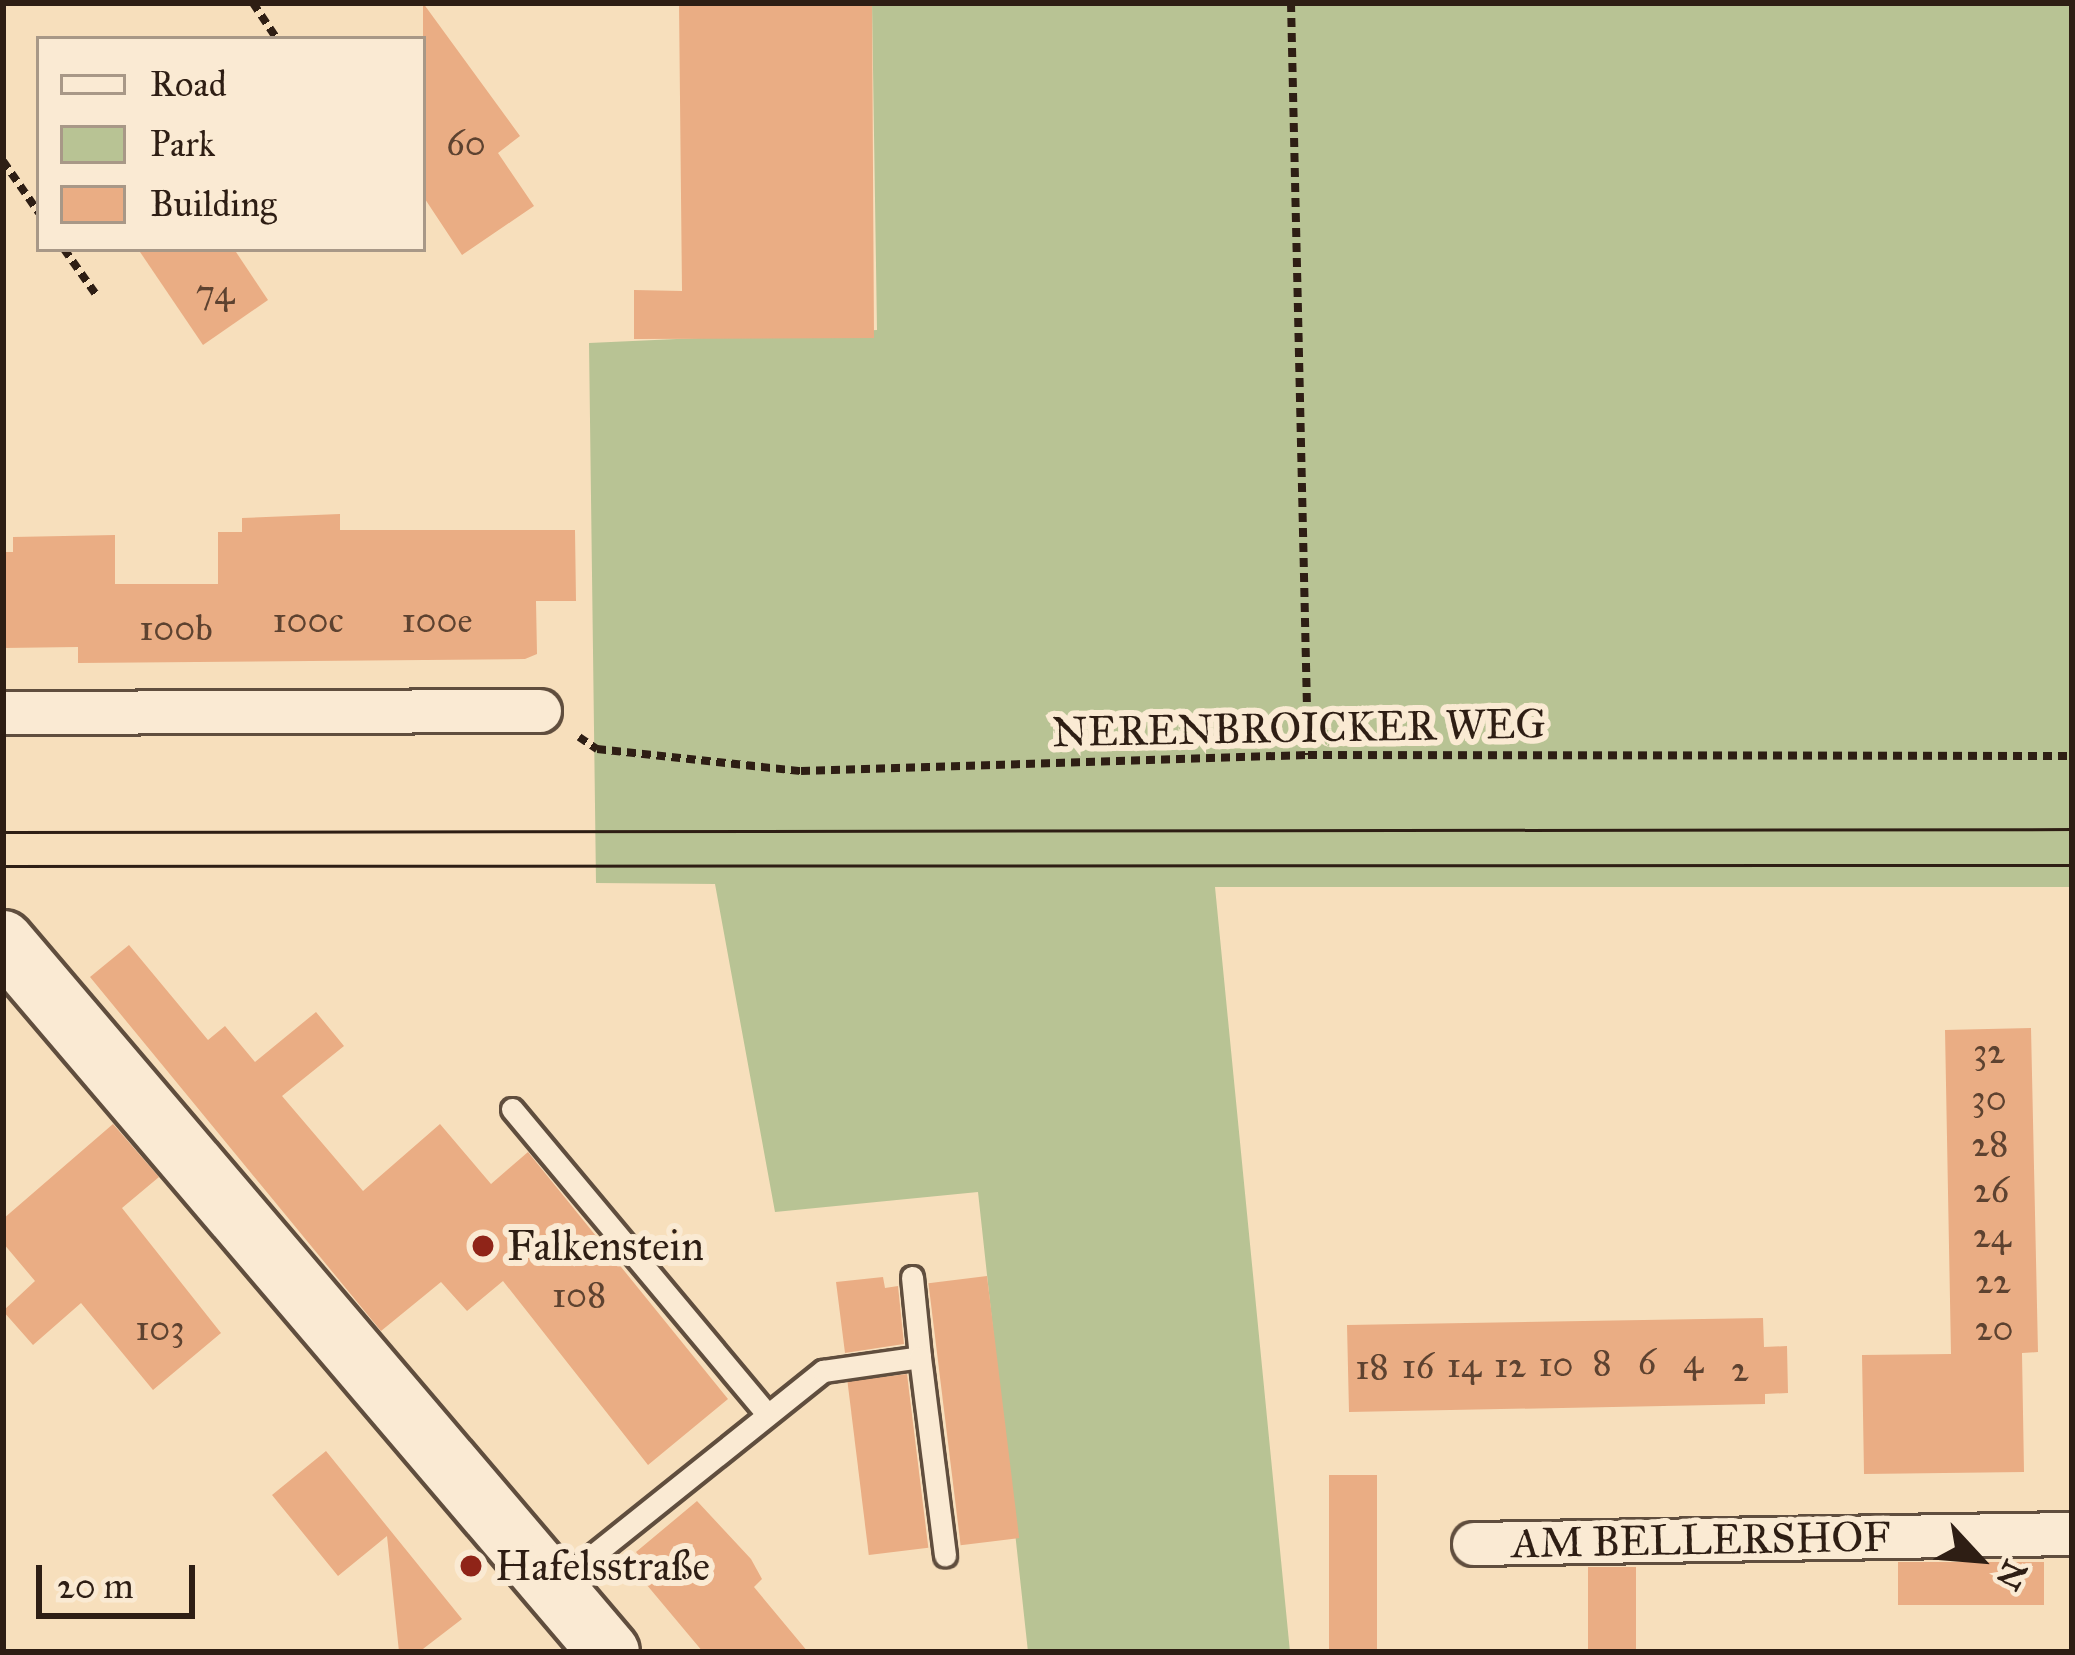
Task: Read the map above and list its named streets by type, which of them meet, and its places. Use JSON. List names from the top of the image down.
{
  "streets": {
    "street": ["AM BELLERSHOF"],
    "path": ["NERENBROICKER WEG"]
  },
  "places": ["Falkenstein", "Hafelsstraße"],
  "house_numbers": [
    "60",
    "74",
    "100c",
    "100e",
    "100b",
    "32",
    "30",
    "28",
    "26",
    "24",
    "22",
    "108",
    "103",
    "20",
    "4",
    "6",
    "8",
    "10",
    "14",
    "12",
    "16",
    "18",
    "2"
  ],
  "legend": ["Road", "Park", "Building"],
  "scale_bar": "20 m",
  "north": "bottom right"
}
